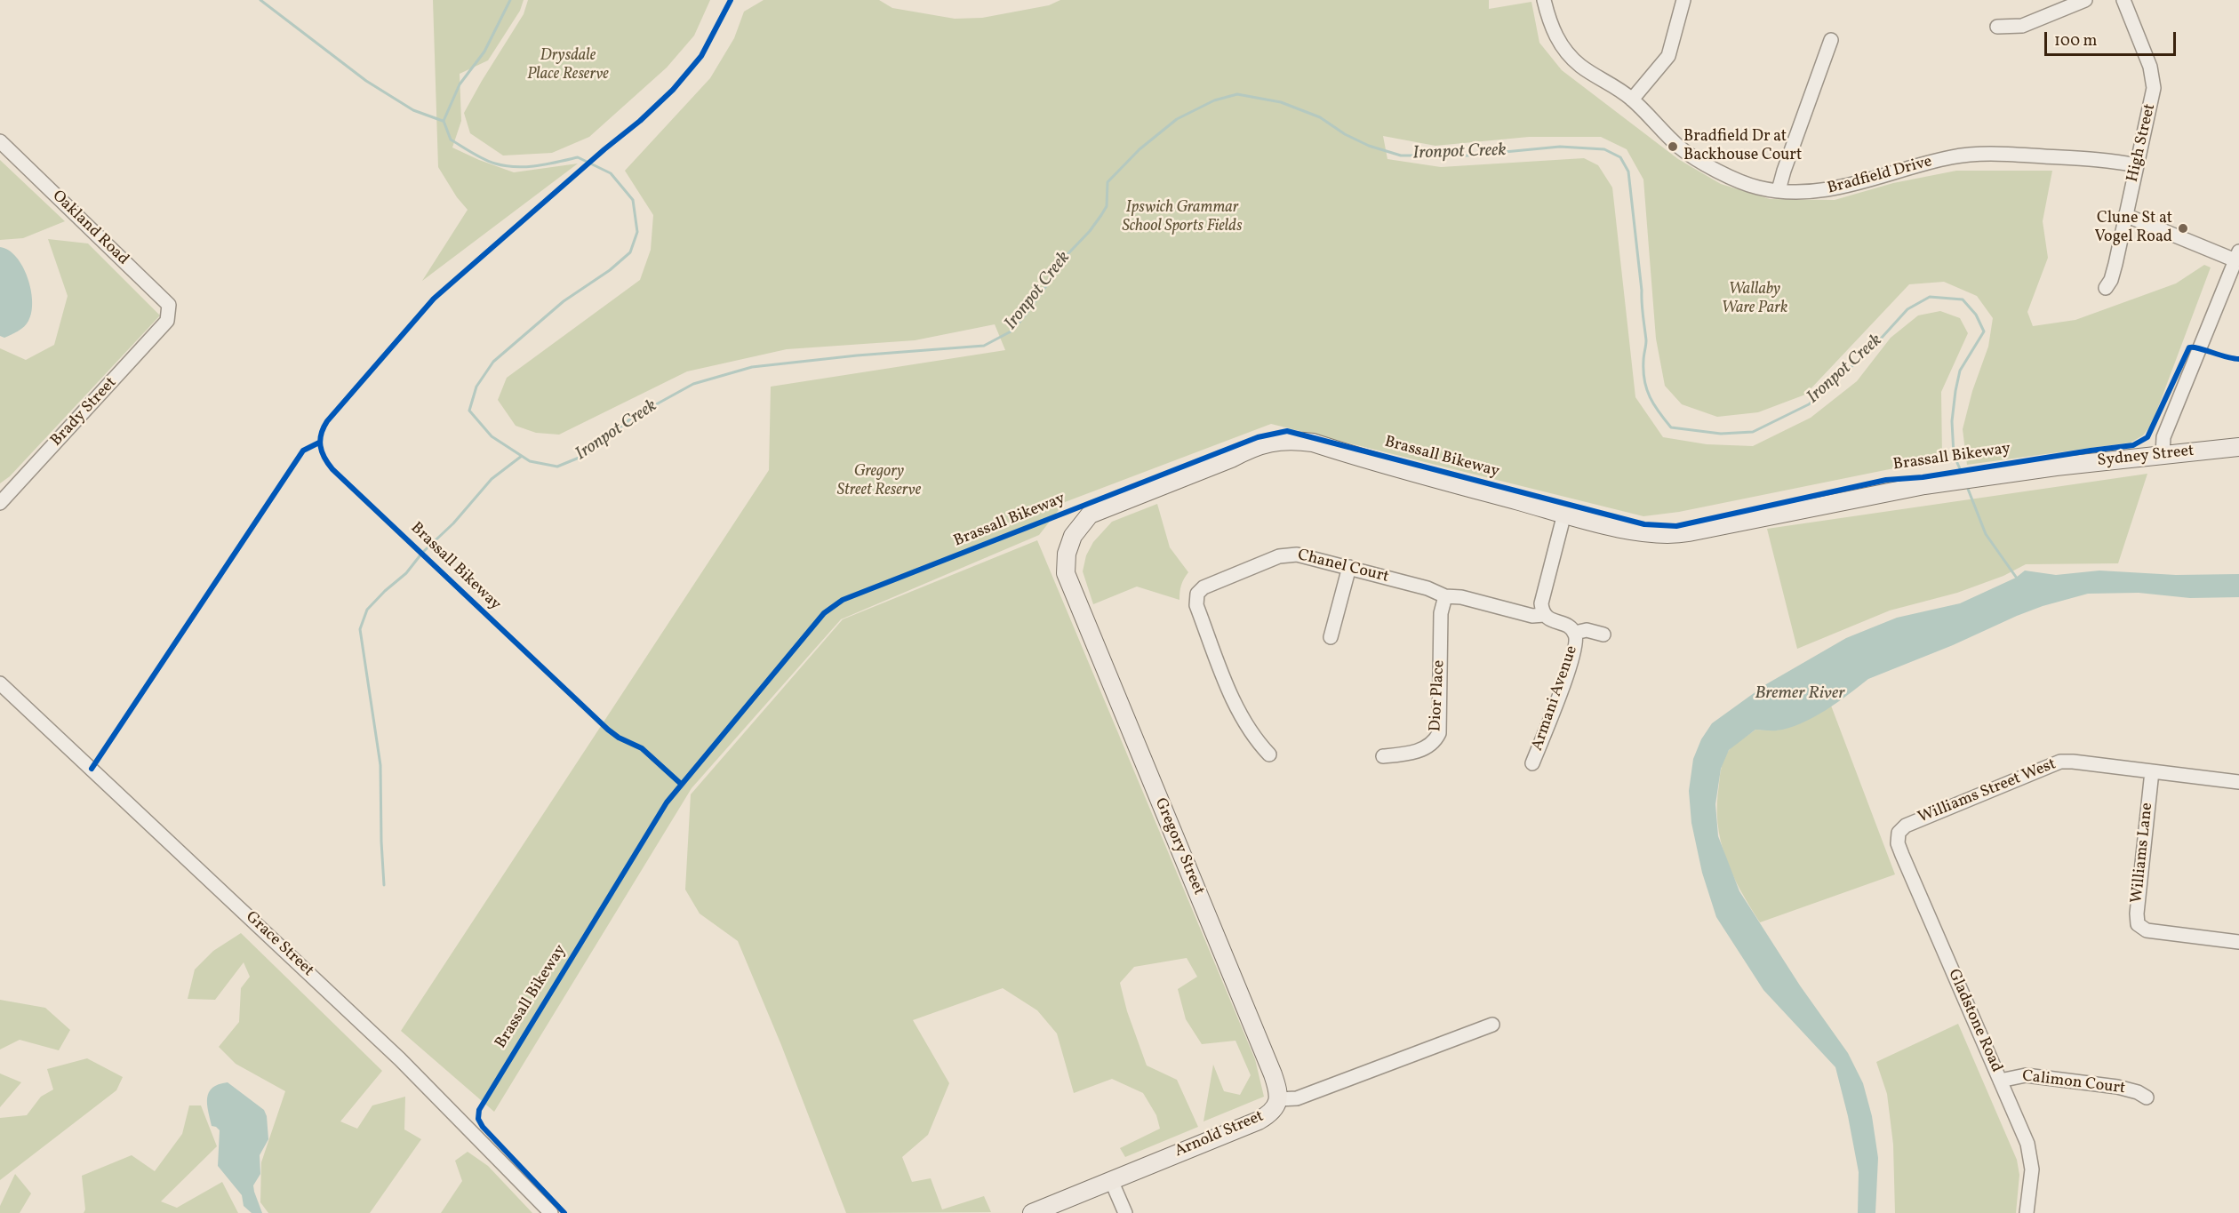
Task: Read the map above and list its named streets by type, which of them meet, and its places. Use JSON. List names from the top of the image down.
{
  "streets": {
    "main road": ["Sydney Street", "Gregory Street", "Arnold Street"],
    "street": [
      "High Street",
      "Bradfield Drive",
      "Oakland Road",
      "Brady Street",
      "Chanel Court",
      "Dior Place",
      "Armani Avenue",
      "Williams Street West",
      "Williams Lane",
      "Grace Street",
      "Gladstone Road",
      "Calimon Court"
    ],
    "cycle path": ["Brassall Bikeway"]
  },
  "crossings": [
    ["High Street", "Bradfield Drive"],
    ["Oakland Road", "Brady Street"],
    ["Sydney Street", "Gregory Street"],
    ["Chanel Court", "Dior Place"],
    ["Chanel Court", "Armani Avenue"],
    ["Williams Street West", "Williams Lane"],
    ["Williams Street West", "Gladstone Road"],
    ["Gregory Street", "Arnold Street"],
    ["Gladstone Road", "Calimon Court"]
  ],
  "water": ["Ironpot Creek", "Bremer River"],
  "parks": [
    "Drysdale Place Reserve",
    "Ipswich Grammar School Sports Fields",
    "Wallaby Ware Park",
    "Gregory Street Reserve"
  ],
  "places": ["Bradfield Dr at Backhouse Court", "Clune St at Vogel Road"],
  "scale_bar": "100 m"
}
